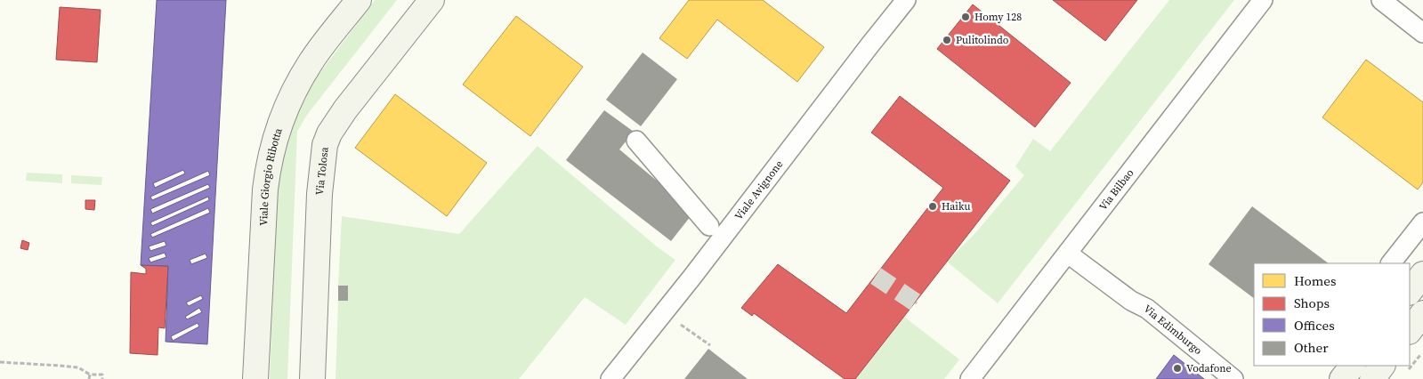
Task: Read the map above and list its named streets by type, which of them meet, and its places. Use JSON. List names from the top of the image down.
{
  "streets": {
    "street": [
      "Via Tolosa",
      "Viale Giorgio Ribotta",
      "Viale Avignone",
      "Via Bilbao",
      "Via Edimburgo"
    ]
  },
  "crossings": [
    ["Via Bilbao", "Via Edimburgo"]
  ],
  "places": [
    "Homy 128",
    "Pulitolindo",
    "Haiku",
    "Vodafone"
  ],
  "legend": [
    "Homes",
    "Shops",
    "Offices",
    "Other"
  ]
}
